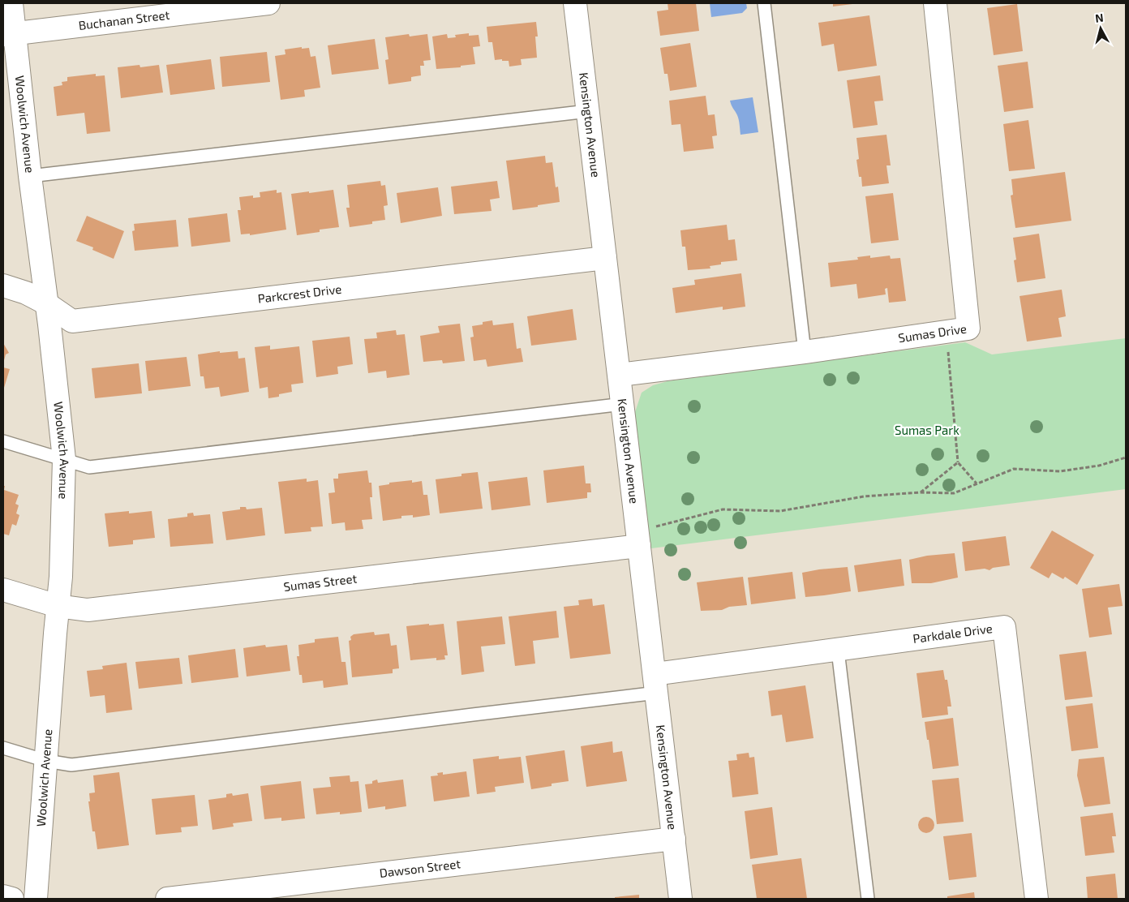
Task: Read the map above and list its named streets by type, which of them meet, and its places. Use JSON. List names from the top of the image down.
{
  "streets": {
    "street": [
      "Buchanan Street",
      "Woolwich Avenue",
      "Kensington Avenue",
      "Parkcrest Drive",
      "Sumas Drive",
      "Sumas Street",
      "Parkdale Drive",
      "Dawson Street"
    ]
  },
  "crossings": [
    ["Buchanan Street", "Woolwich Avenue"],
    ["Woolwich Avenue", "Parkcrest Drive"],
    ["Woolwich Avenue", "Sumas Street"],
    ["Kensington Avenue", "Parkcrest Drive"],
    ["Kensington Avenue", "Sumas Drive"],
    ["Kensington Avenue", "Sumas Street"],
    ["Kensington Avenue", "Parkdale Drive"],
    ["Kensington Avenue", "Dawson Street"]
  ],
  "parks": ["Sumas Park"],
  "north": "top"
}
